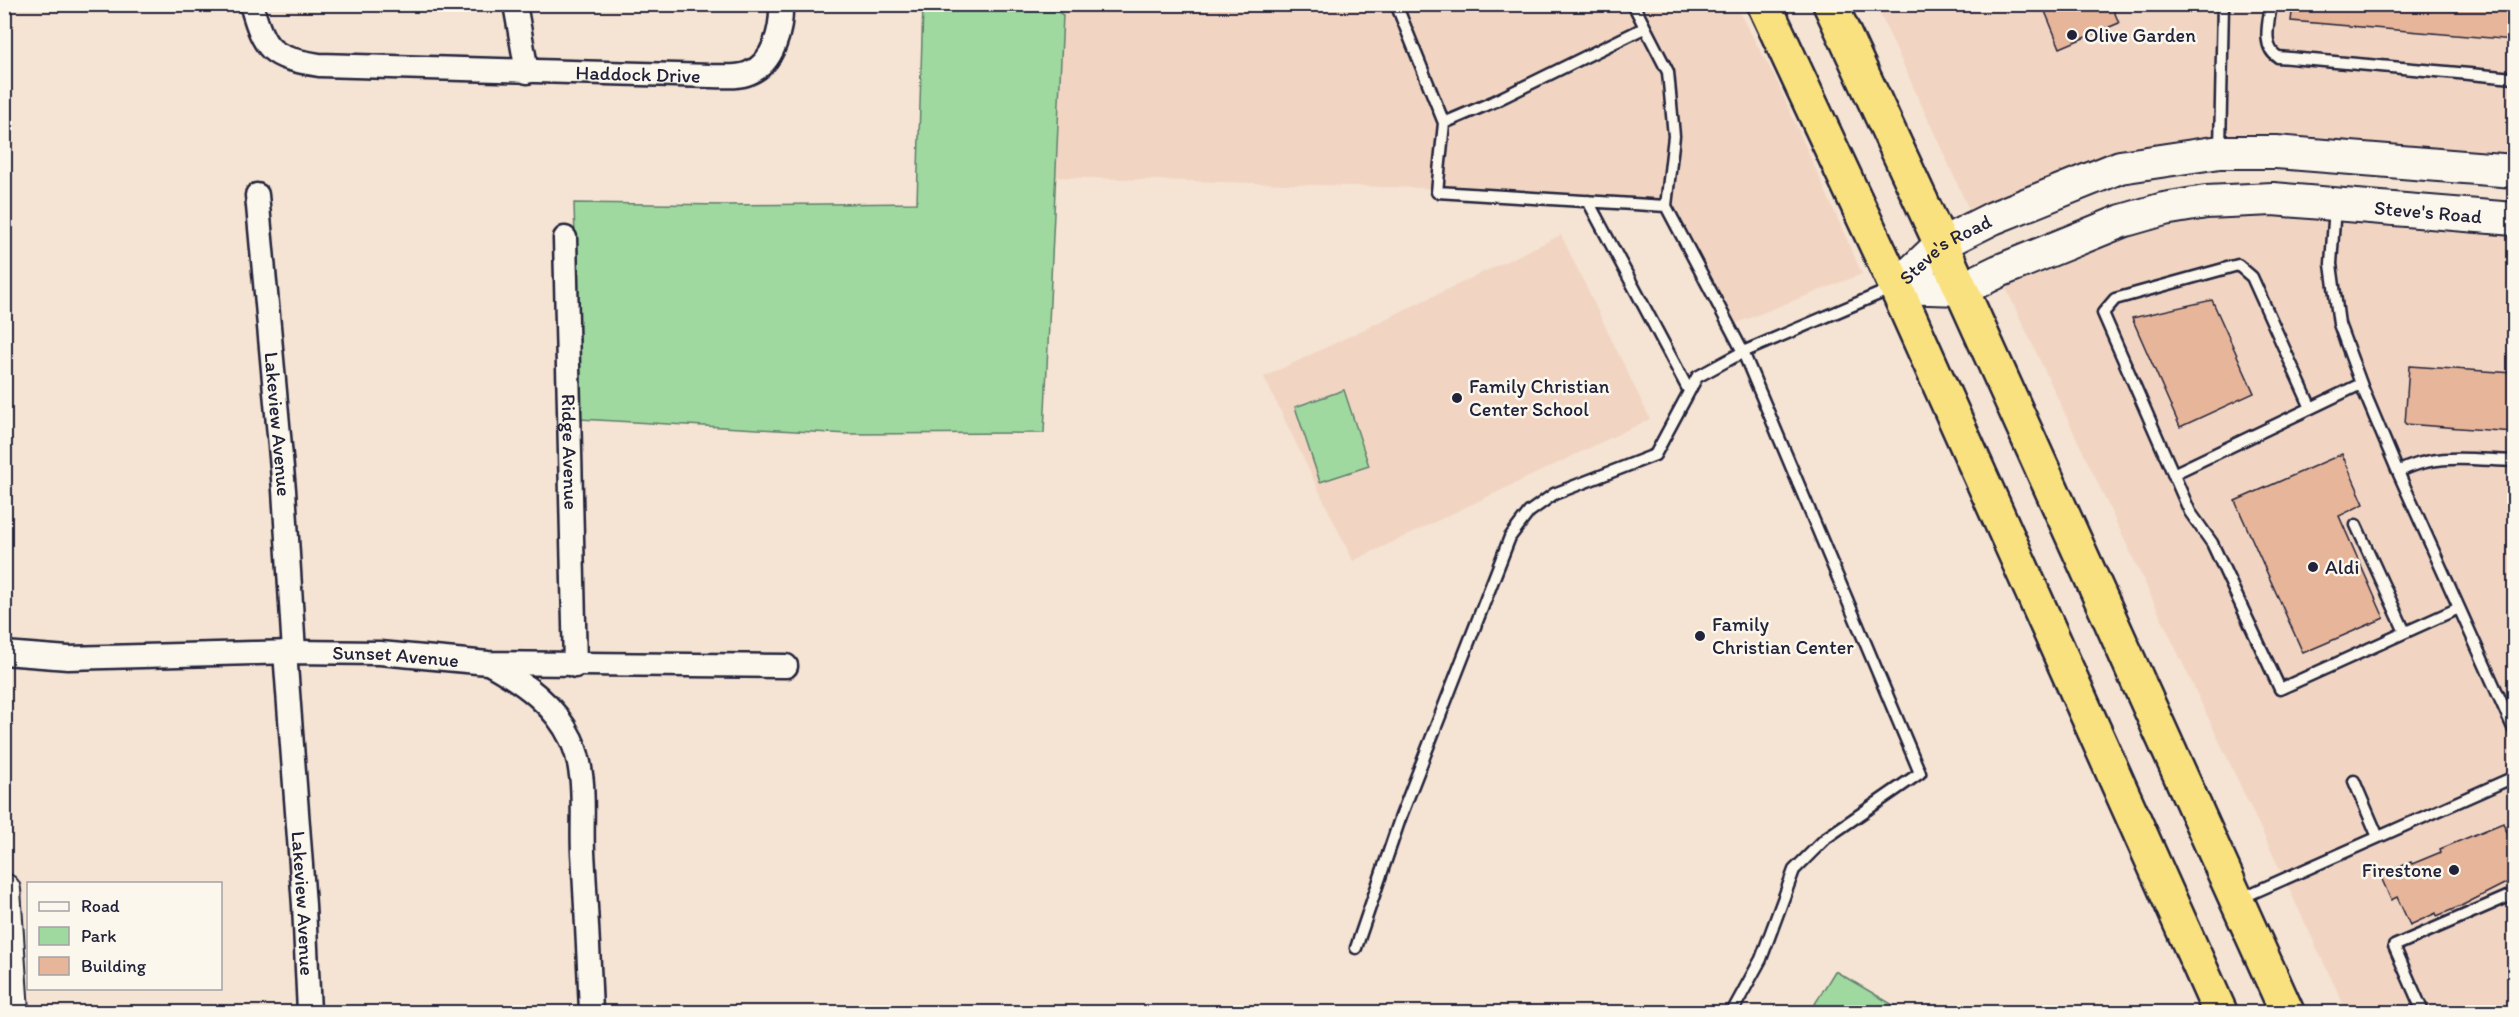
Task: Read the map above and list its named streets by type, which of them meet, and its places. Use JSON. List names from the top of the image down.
{
  "streets": {
    "street": [
      "Haddock Drive",
      "Steve's Road",
      "Lakeview Avenue",
      "Ridge Avenue",
      "Sunset Avenue"
    ]
  },
  "crossings": [
    ["Lakeview Avenue", "Sunset Avenue"],
    ["Ridge Avenue", "Sunset Avenue"]
  ],
  "places": [
    "Olive Garden",
    "Family Christian Center School",
    "Aldi",
    "Family Christian Center",
    "Firestone"
  ],
  "legend": ["Road", "Park", "Building"]
}
